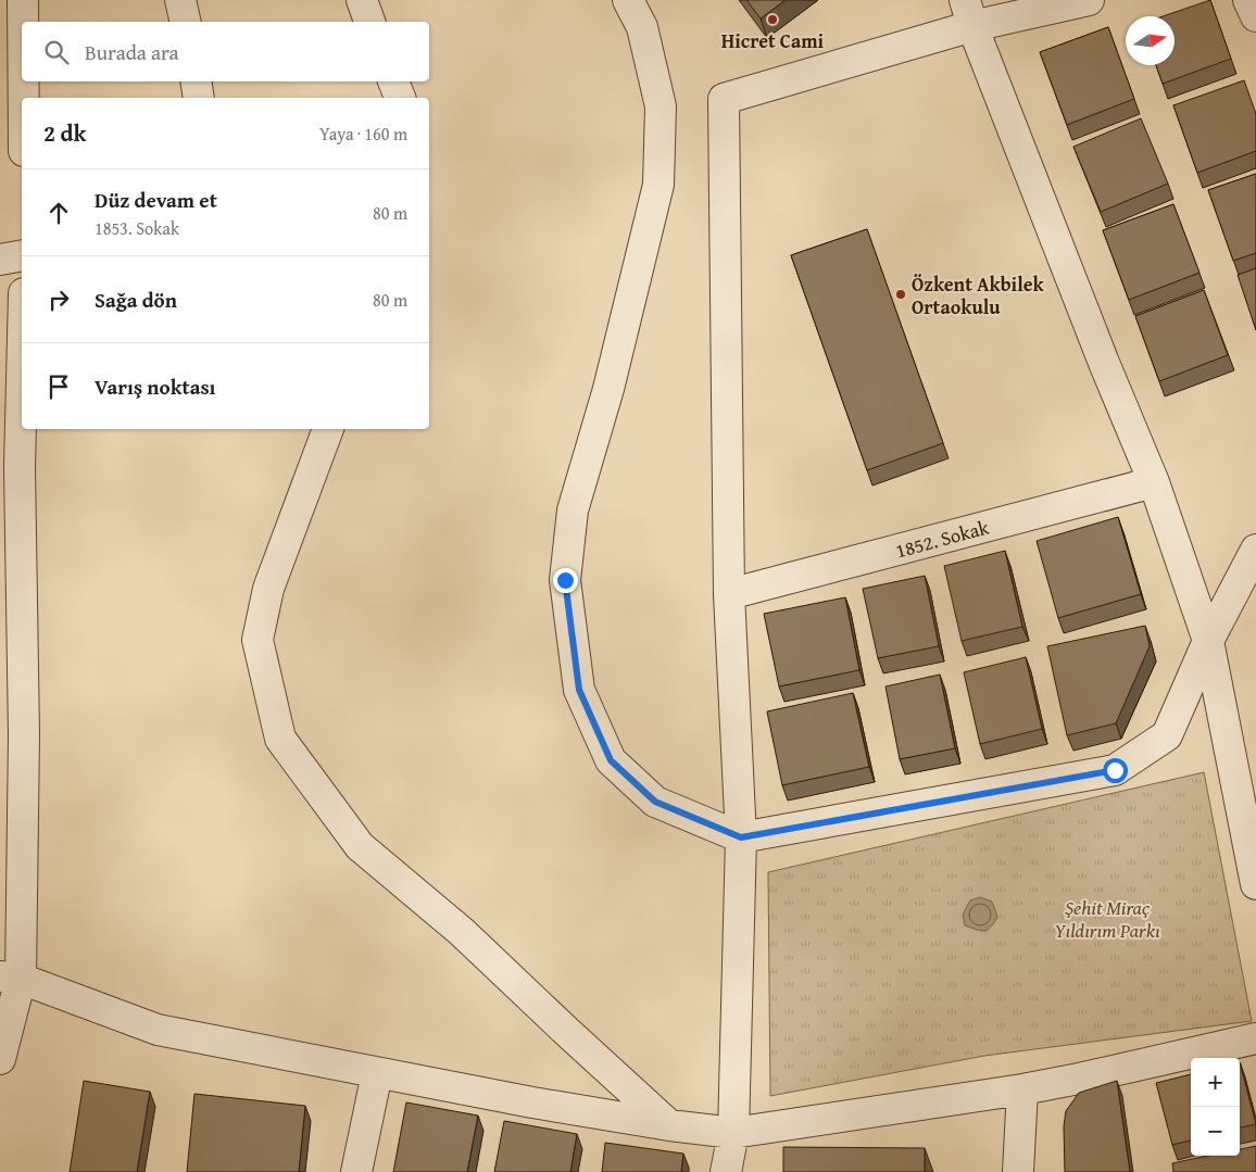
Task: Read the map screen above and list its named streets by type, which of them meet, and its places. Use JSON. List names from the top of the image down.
{
  "streets": {
    "street": ["1852. Sokak"]
  },
  "parks": ["Şehit Miraç Yıldırım Parkı"],
  "places": ["Hicret Cami", "Özkent Akbilek Ortaokulu"],
  "north": "right",
  "page": {
    "search": "Burada ara",
    "heading": ["2 dk", "Yaya · 160 m"],
    "list": [
      ["Düz devam et", "1853. Sokak", "80 m"],
      ["Sağa dön", "80 m"],
      "Varış noktası"
    ],
    "map_buttons": ["+", "−"]
  }
}
